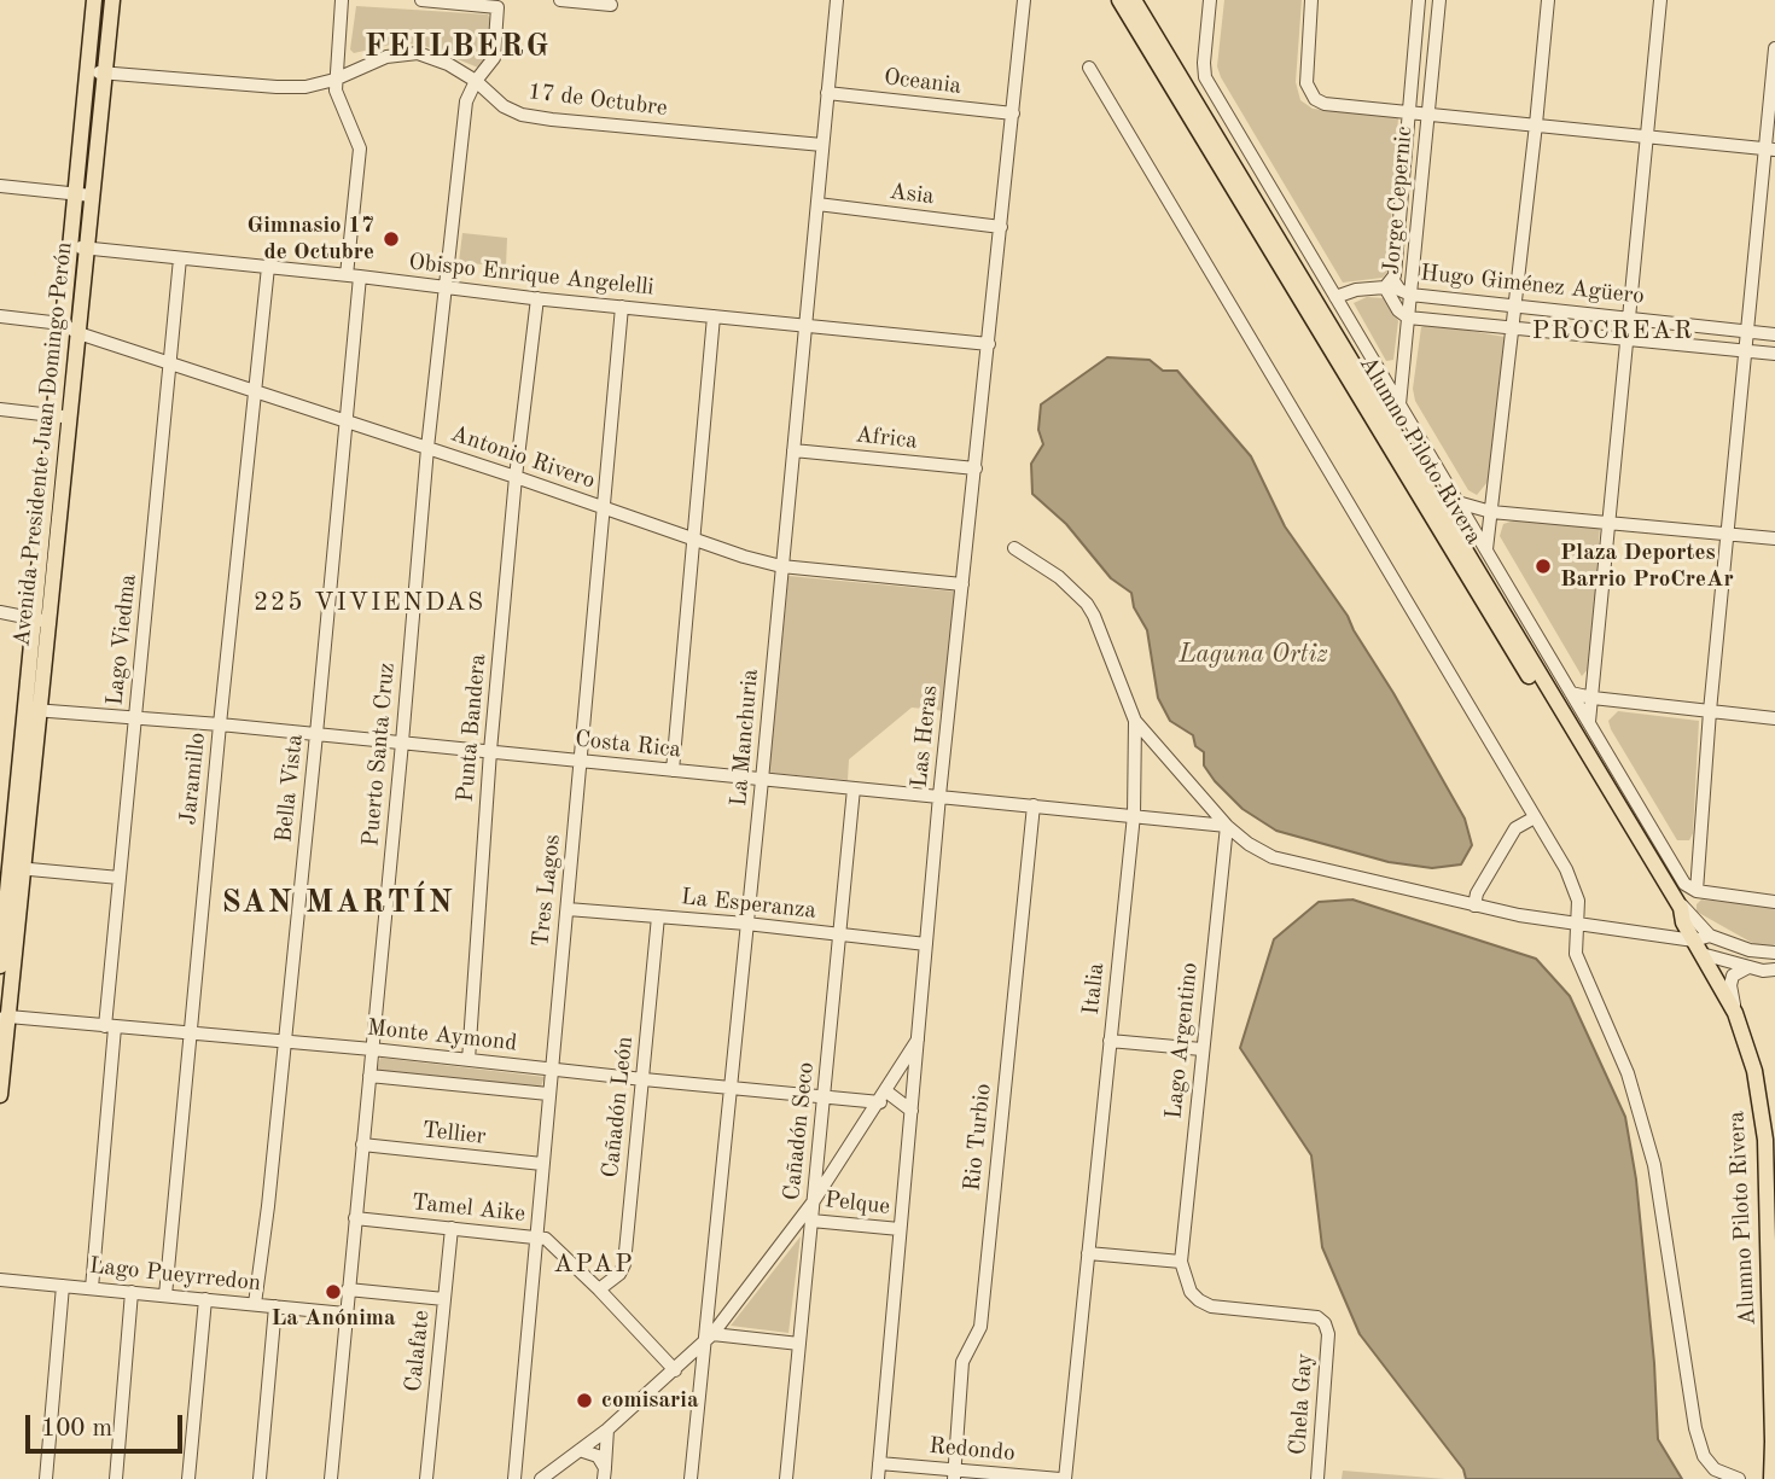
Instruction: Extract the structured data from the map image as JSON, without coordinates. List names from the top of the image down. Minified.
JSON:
{"streets":{"main road":["Avenida Presidente Juan Domingo Perón","Alumno Piloto Rivera"],"street":["Oceania","17 de Octubre","Asia","Jorge Cepernic","Obispo Enrique Angelelli","Hugo Giménez Agüero","Africa","Antonio Rivero","Lago Viedma","Punta Bandera","Las Heras","La Manchuria","Costa Rica","Puerto Santa Cruz","Jaramillo","Bella Vista","Tres Lagos","La Esperanza","Italia","Monte Aymond","Lago Argentino","Cañadón León","Cañadón Seco","Tellier","Rio Turbio","Pelque","Tamel Aike","Lago Pueyrredon","Calafate","Chela Gay","Redondo"]},"crossings":[["Oceania","Las Heras"],["Oceania","La Manchuria"],["17 de Octubre","Avenida Presidente Juan Domingo Perón"],["17 de Octubre","La Manchuria"],["17 de Octubre","Puerto Santa Cruz"],["17 de Octubre","Bella Vista"],["Asia","Las Heras"],["Asia","La Manchuria"],["Jorge Cepernic","Hugo Giménez Agüero"],["Obispo Enrique Angelelli","Avenida Presidente Juan Domingo Perón"],["Obispo Enrique Angelelli","Lago Viedma"],["Obispo Enrique Angelelli","Punta Bandera"],["Obispo Enrique Angelelli","Las Heras"],["Obispo Enrique Angelelli","La Manchuria"],["Obispo Enrique Angelelli","Puerto Santa Cruz"],["Obispo Enrique Angelelli","Jaramillo"],["Obispo Enrique Angelelli","Bella Vista"],["Obispo Enrique Angelelli","Tres Lagos"],["Africa","Las Heras"],["Africa","La Manchuria"],["Avenida Presidente Juan Domingo Perón","Antonio Rivero"],["Avenida Presidente Juan Domingo Perón","Costa Rica"],["Avenida Presidente Juan Domingo Perón","Monte Aymond"],["Antonio Rivero","Lago Viedma"],["Antonio Rivero","Punta Bandera"],["Antonio Rivero","Las Heras"],["Antonio Rivero","La Manchuria"],["Antonio Rivero","Puerto Santa Cruz"],["Antonio Rivero","Jaramillo"],["Antonio Rivero","Bella Vista"],["Antonio Rivero","Tres Lagos"],["Lago Viedma","Costa Rica"],["Lago Viedma","Monte Aymond"],["Lago Viedma","Lago Pueyrredon"],["Punta Bandera","Costa Rica"],["Punta Bandera","Monte Aymond"],["Las Heras","Costa Rica"],["Las Heras","La Esperanza"],["Las Heras","Pelque"],["Las Heras","Redondo"],["La Manchuria","Costa Rica"],["La Manchuria","La Esperanza"],["La Manchuria","Monte Aymond"],["Costa Rica","Puerto Santa Cruz"],["Costa Rica","Jaramillo"],["Costa Rica","Bella Vista"],["Costa Rica","Tres Lagos"],["Costa Rica","Italia"],["Costa Rica","Lago Argentino"],["Costa Rica","Cañadón Seco"],["Costa Rica","Rio Turbio"],["Puerto Santa Cruz","Monte Aymond"],["Puerto Santa Cruz","Tellier"],["Puerto Santa Cruz","Tamel Aike"],["Puerto Santa Cruz","Lago Pueyrredon"],["Jaramillo","Monte Aymond"],["Jaramillo","Lago Pueyrredon"],["Bella Vista","Monte Aymond"],["Bella Vista","Lago Pueyrredon"],["Tres Lagos","La Esperanza"],["Tres Lagos","Monte Aymond"],["Tres Lagos","Tellier"],["Tres Lagos","Tamel Aike"],["La Esperanza","Cañadón León"],["La Esperanza","Cañadón Seco"],["Italia","Redondo"],["Monte Aymond","Cañadón León"],["Monte Aymond","Cañadón Seco"],["Lago Argentino","Chela Gay"],["Cañadón León","Tamel Aike"],["Cañadón Seco","Pelque"],["Rio Turbio","Redondo"],["Tamel Aike","Calafate"]],"districts":["FEILBERG","PROCREAR","225 VIVIENDAS","SAN MARTÍN","APAP"],"water":["Laguna Ortiz"],"places":["Gimnasio 17 de Octubre","Plaza Deportes Barrio ProCreAr","La Anónima","comisaria"],"scale_bar":"100 m"}
